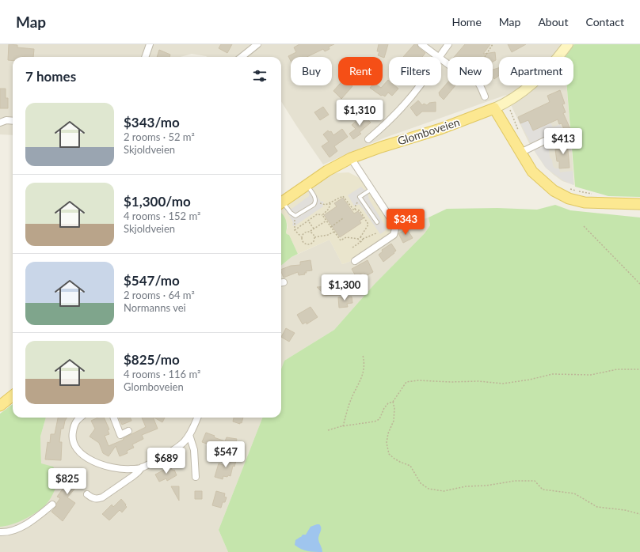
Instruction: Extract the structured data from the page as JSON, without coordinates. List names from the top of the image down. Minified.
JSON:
{"streets":{"main road":["Glomboveien"]},"page":{"header":"Map","nav":["Home","Map","About","Contact"],"chip":["Buy","Rent","Filters","New","Apartment"],"heading":"7 homes","list":[{"name":"$343/mo","note":"2 rooms · 52 m² · Skjoldveien"},{"name":"$1,300/mo","note":"4 rooms · 152 m² · Skjoldveien"},{"name":"$547/mo","note":"2 rooms · 64 m² · Normanns vei"},{"name":"$825/mo","note":"4 rooms · 116 m² · Glomboveien"}],"price":["$1,310","$413","$343","$1,300","$547","$689","$825"]}}
